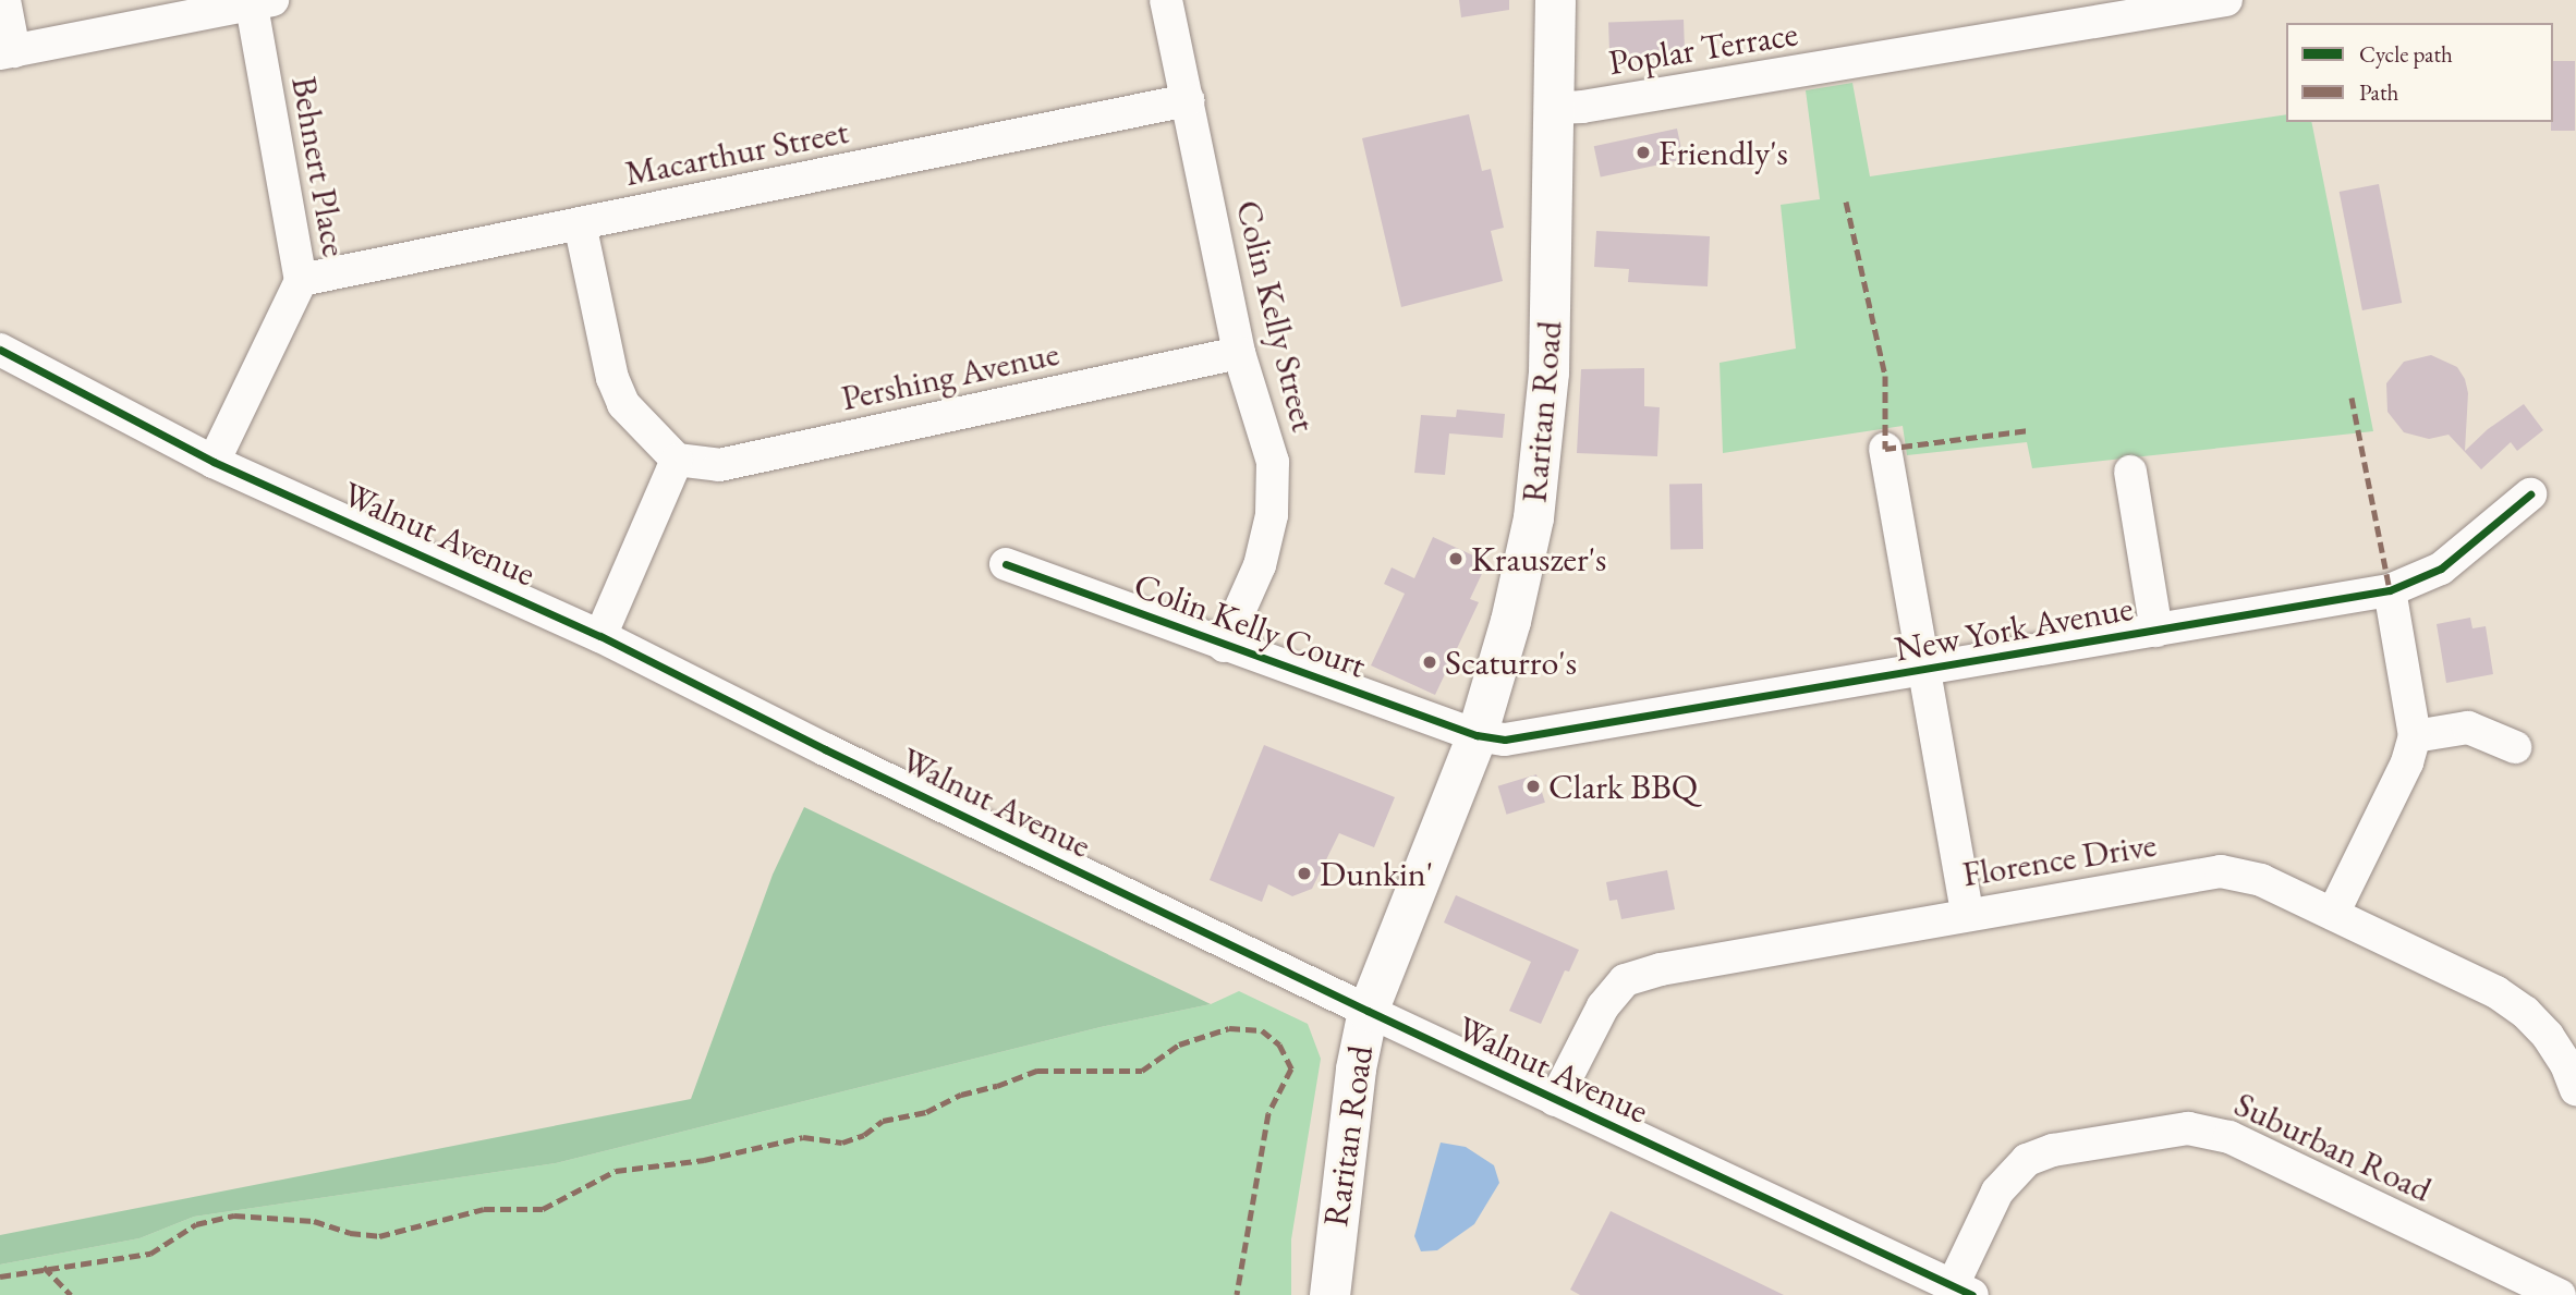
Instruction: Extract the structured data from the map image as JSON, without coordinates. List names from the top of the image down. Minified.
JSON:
{"streets":{"main road":["Raritan Road"],"street":["Poplar Terrace","Macarthur Street","Behnert Place","Colin Kelly Street","Pershing Avenue","Walnut Avenue","Colin Kelly Court","New York Avenue","Florence Drive","Suburban Road"]},"crossings":[["Poplar Terrace","Raritan Road"],["Macarthur Street","Behnert Place"],["Macarthur Street","Colin Kelly Street"],["Behnert Place","Walnut Avenue"],["Colin Kelly Street","Pershing Avenue"],["Colin Kelly Street","Colin Kelly Court"],["Raritan Road","Walnut Avenue"],["Raritan Road","Colin Kelly Court"],["Raritan Road","New York Avenue"],["Walnut Avenue","Florence Drive"],["Walnut Avenue","Suburban Road"],["Colin Kelly Court","New York Avenue"]],"places":["Friendly's","Krauszer's","Scaturro's","Clark BBQ","Dunkin'"],"legend":["Cycle path","Path"]}
